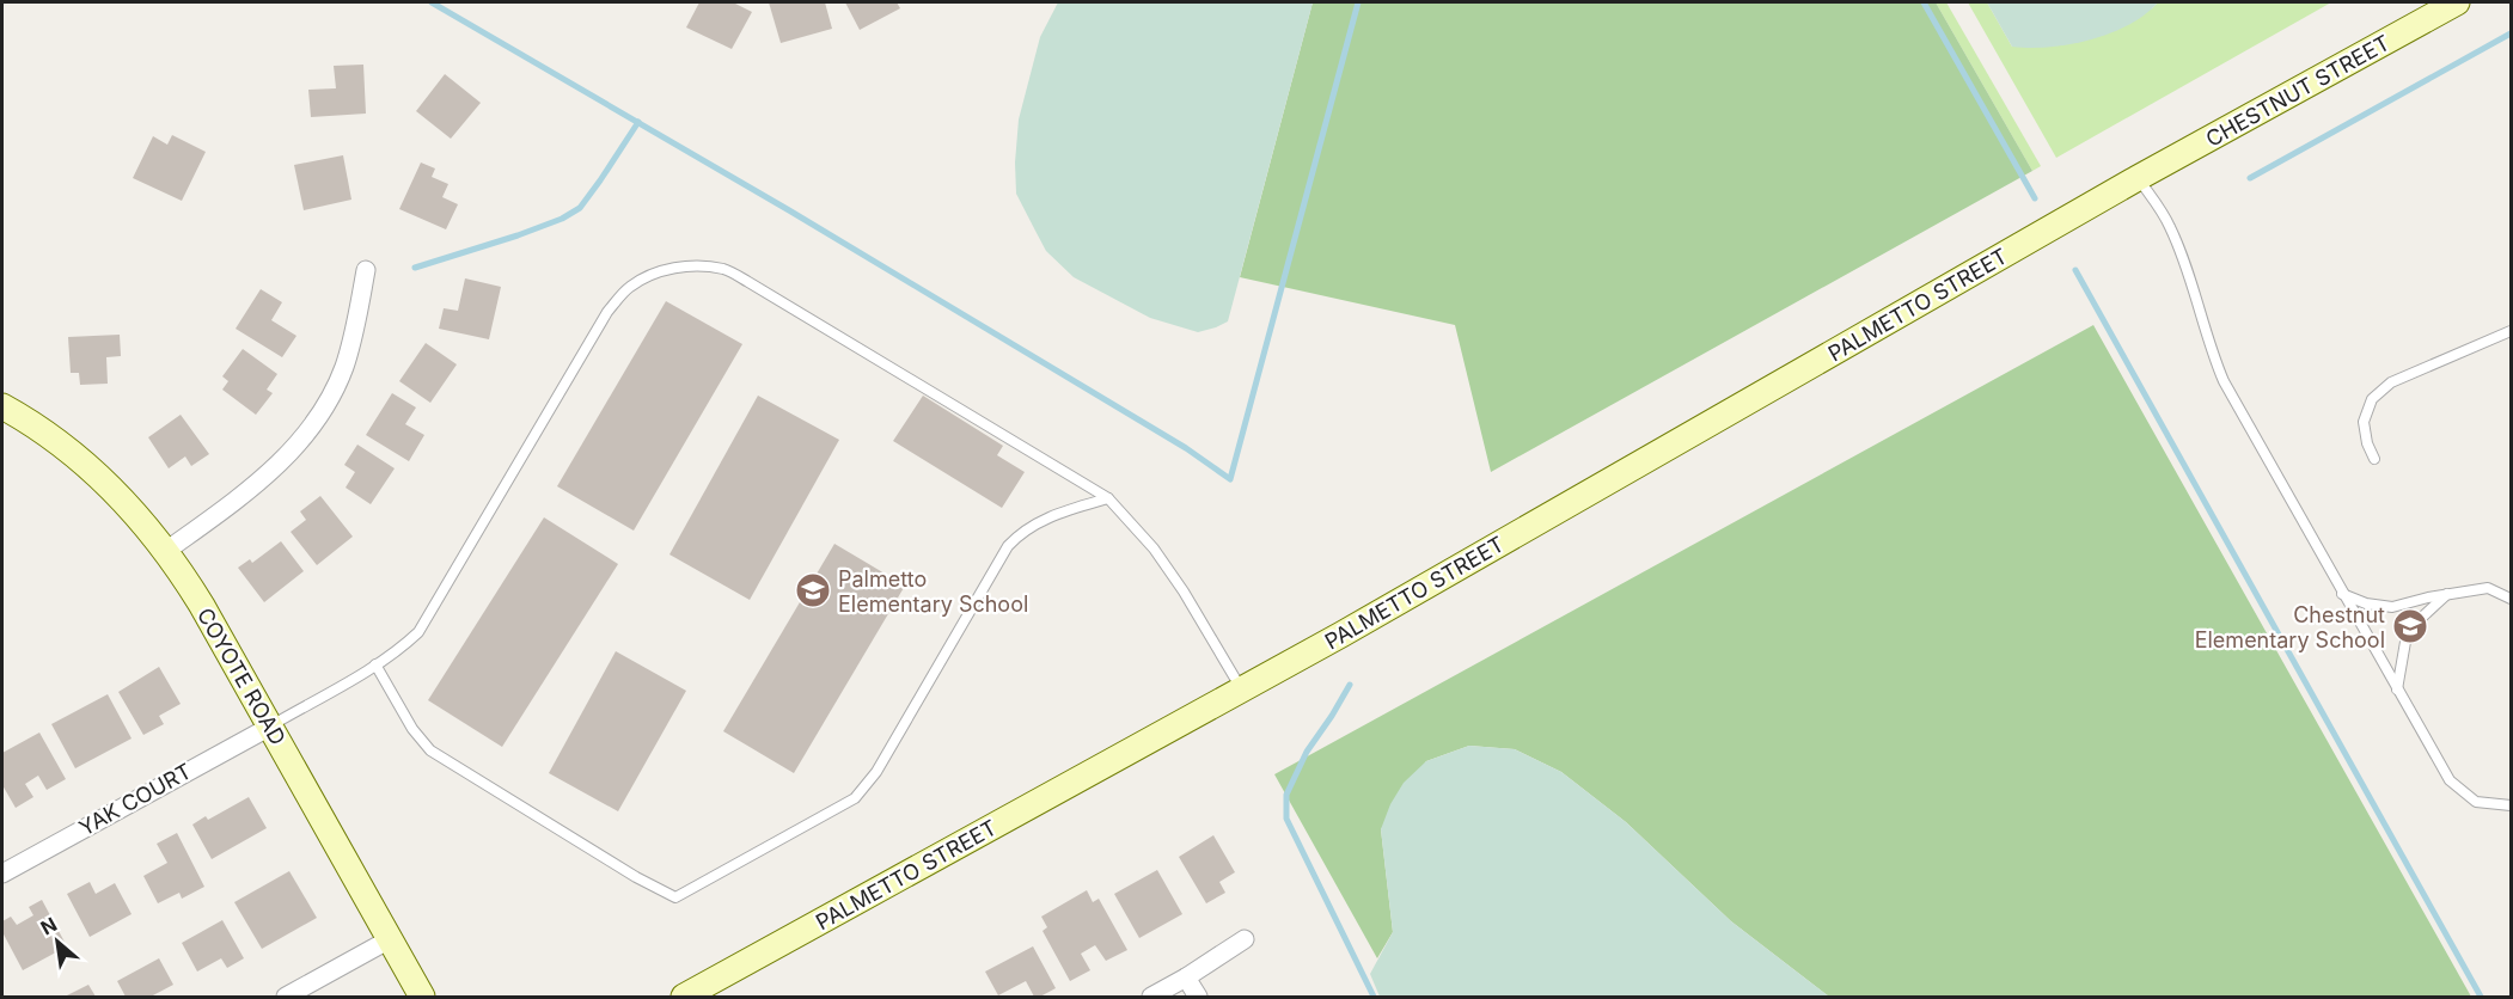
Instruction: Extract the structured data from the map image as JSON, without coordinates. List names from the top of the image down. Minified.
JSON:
{"streets":{"main road":["CHESTNUT STREET","PALMETTO STREET","COYOTE ROAD"],"street":["YAK COURT"]},"crossings":[["CHESTNUT STREET","PALMETTO STREET"],["COYOTE ROAD","YAK COURT"]],"places":{"school or university":["Palmetto Elementary School","Chestnut Elementary School"]},"north":"top left"}
